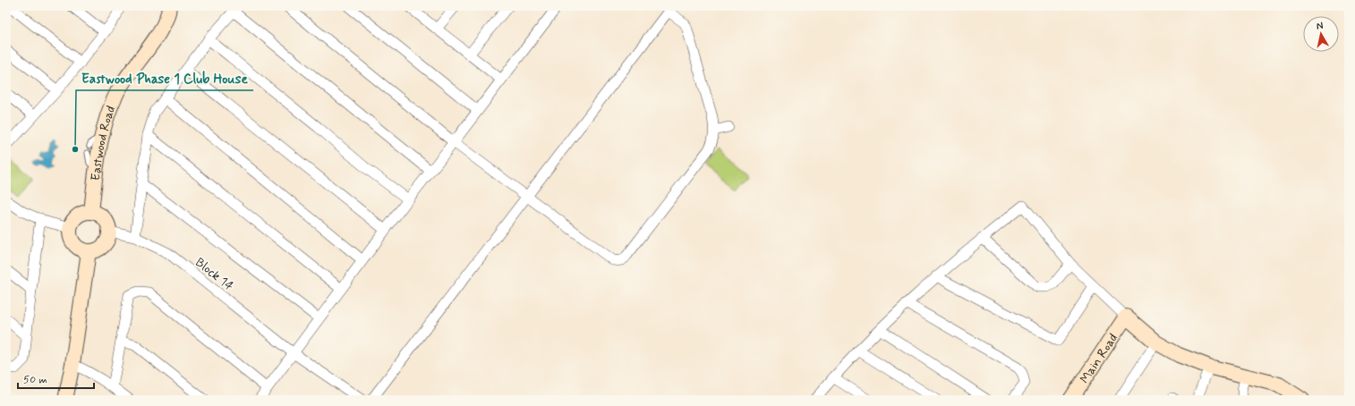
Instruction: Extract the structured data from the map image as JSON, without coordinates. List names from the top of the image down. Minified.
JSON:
{"streets":{"main road":["Eastwood Road","Main Road"],"street":["Block 14"]},"crossings":[["Eastwood Road","Block 14"]],"places":["Eastwood Phase 1 Club House"],"scale_bar":"50 m","north":"top"}
